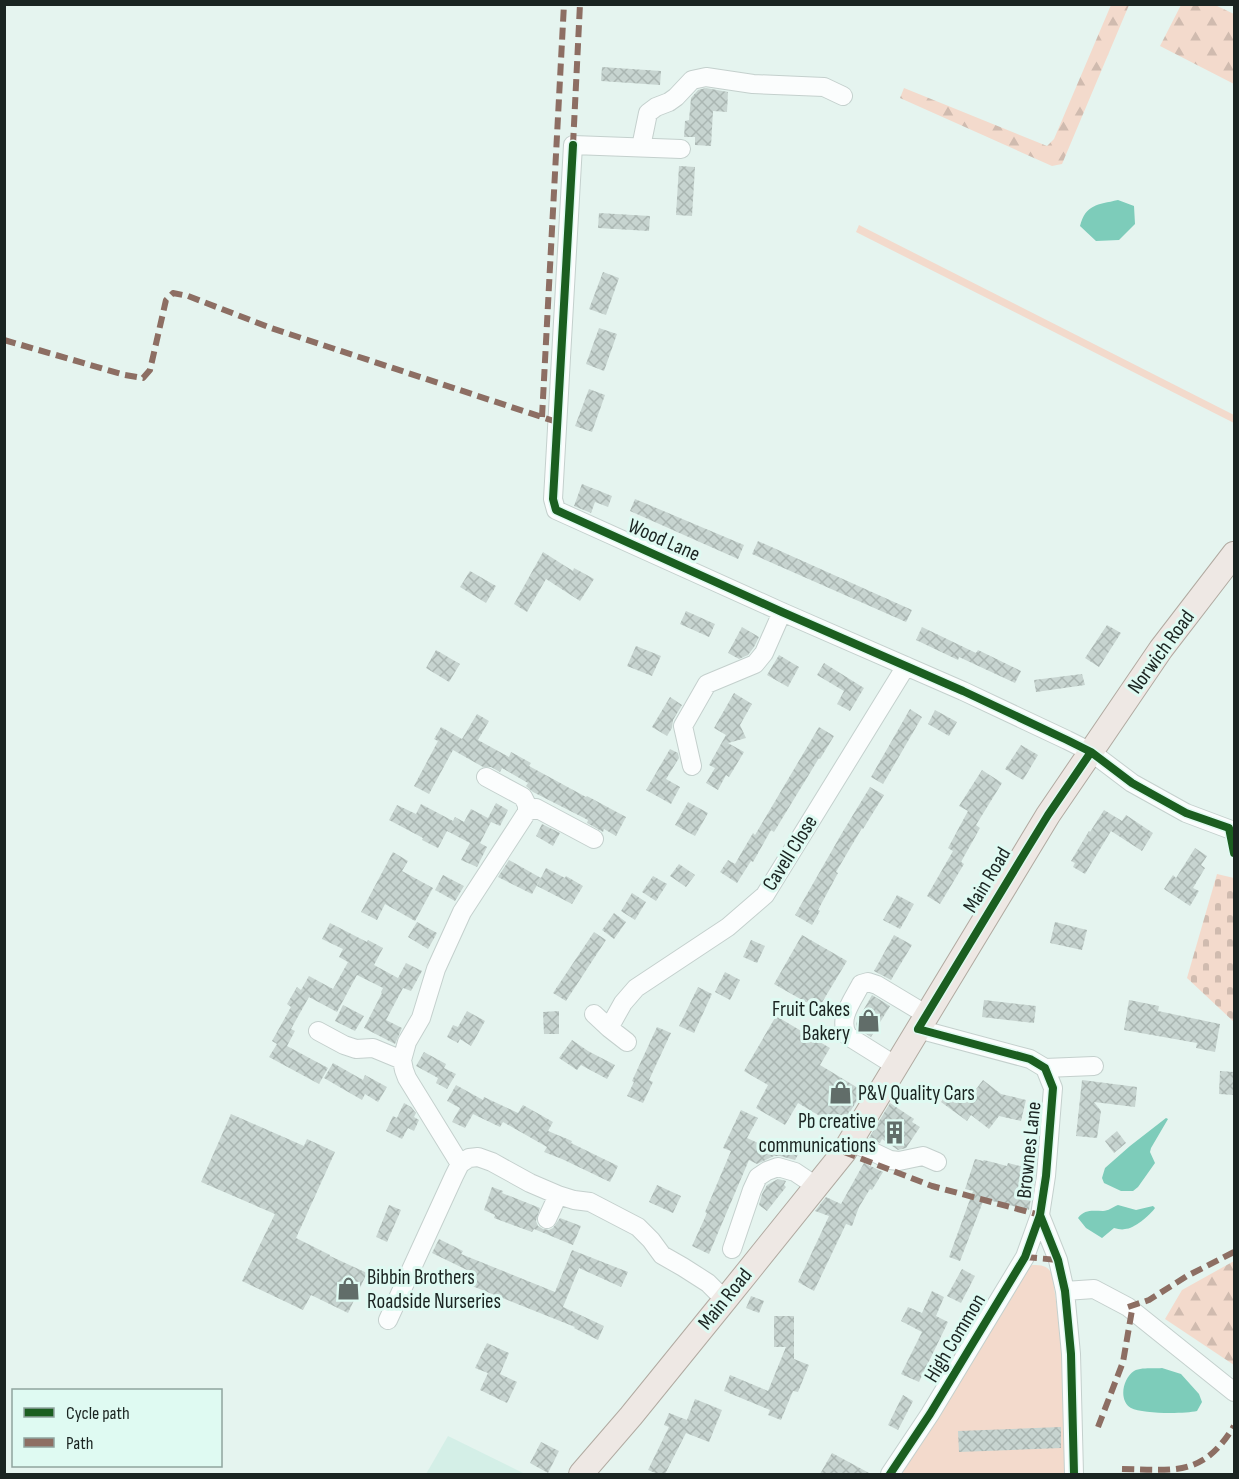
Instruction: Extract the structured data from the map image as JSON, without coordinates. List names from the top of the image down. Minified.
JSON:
{"streets":{"main road":["Norwich Road","Main Road"],"street":["Wood Lane","Cavell Close","Brownes Lane","High Common"]},"crossings":[["Wood Lane","Norwich Road"],["Wood Lane","Cavell Close"],["Wood Lane","Main Road"],["Norwich Road","Main Road"],["Brownes Lane","High Common"]],"places":{"shop":["Fruit Cakes Bakery","P&V Quality Cars","Bibbin Brothers Roadside Nurseries"],"building":["Pb creative communications"]},"legend":["Cycle path","Path"]}
